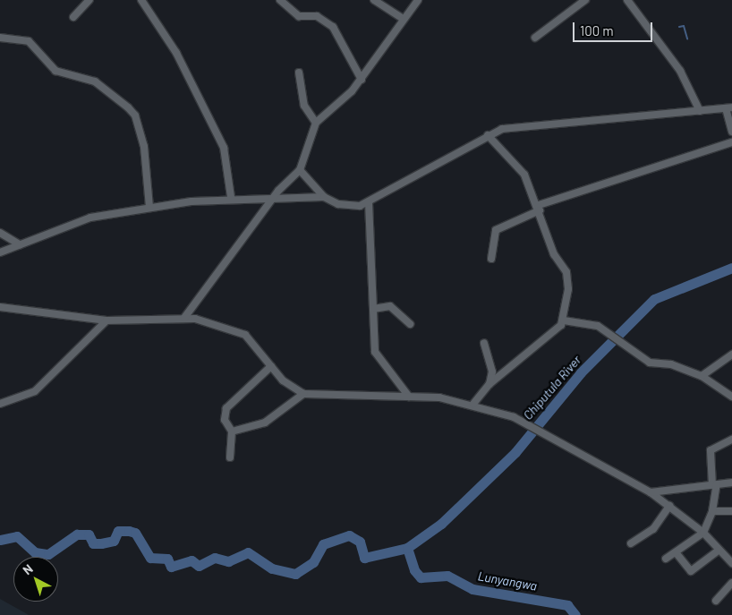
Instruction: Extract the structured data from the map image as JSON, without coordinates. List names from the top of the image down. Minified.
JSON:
{"water":["Chiputula River","Lunyangwa"],"scale_bar":"100 m","north":"top left"}
